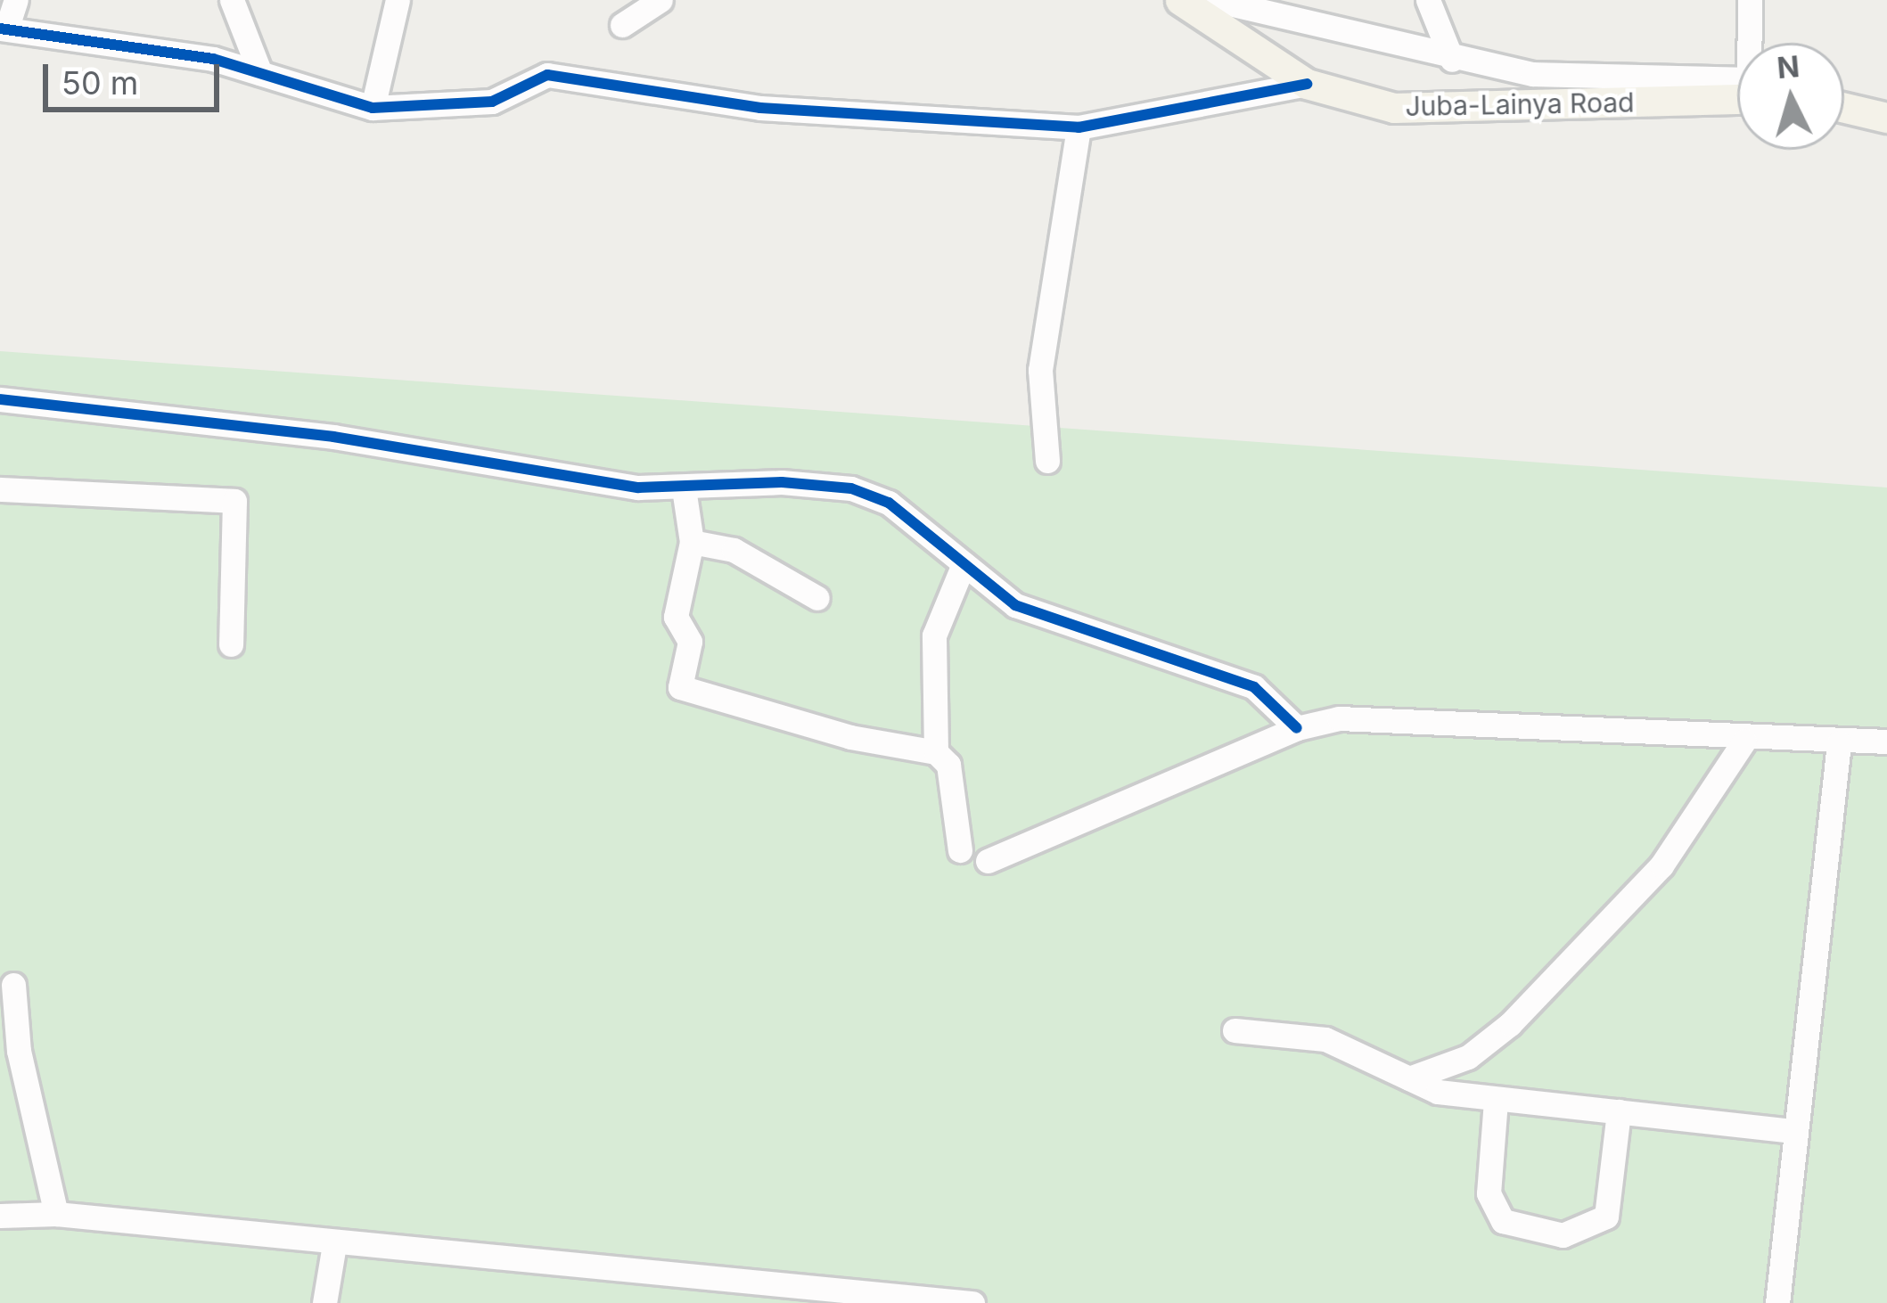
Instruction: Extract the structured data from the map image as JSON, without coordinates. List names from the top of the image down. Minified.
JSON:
{"streets":{"main road":["Juba-Lainya Road"]},"scale_bar":"50 m","north":"top"}
